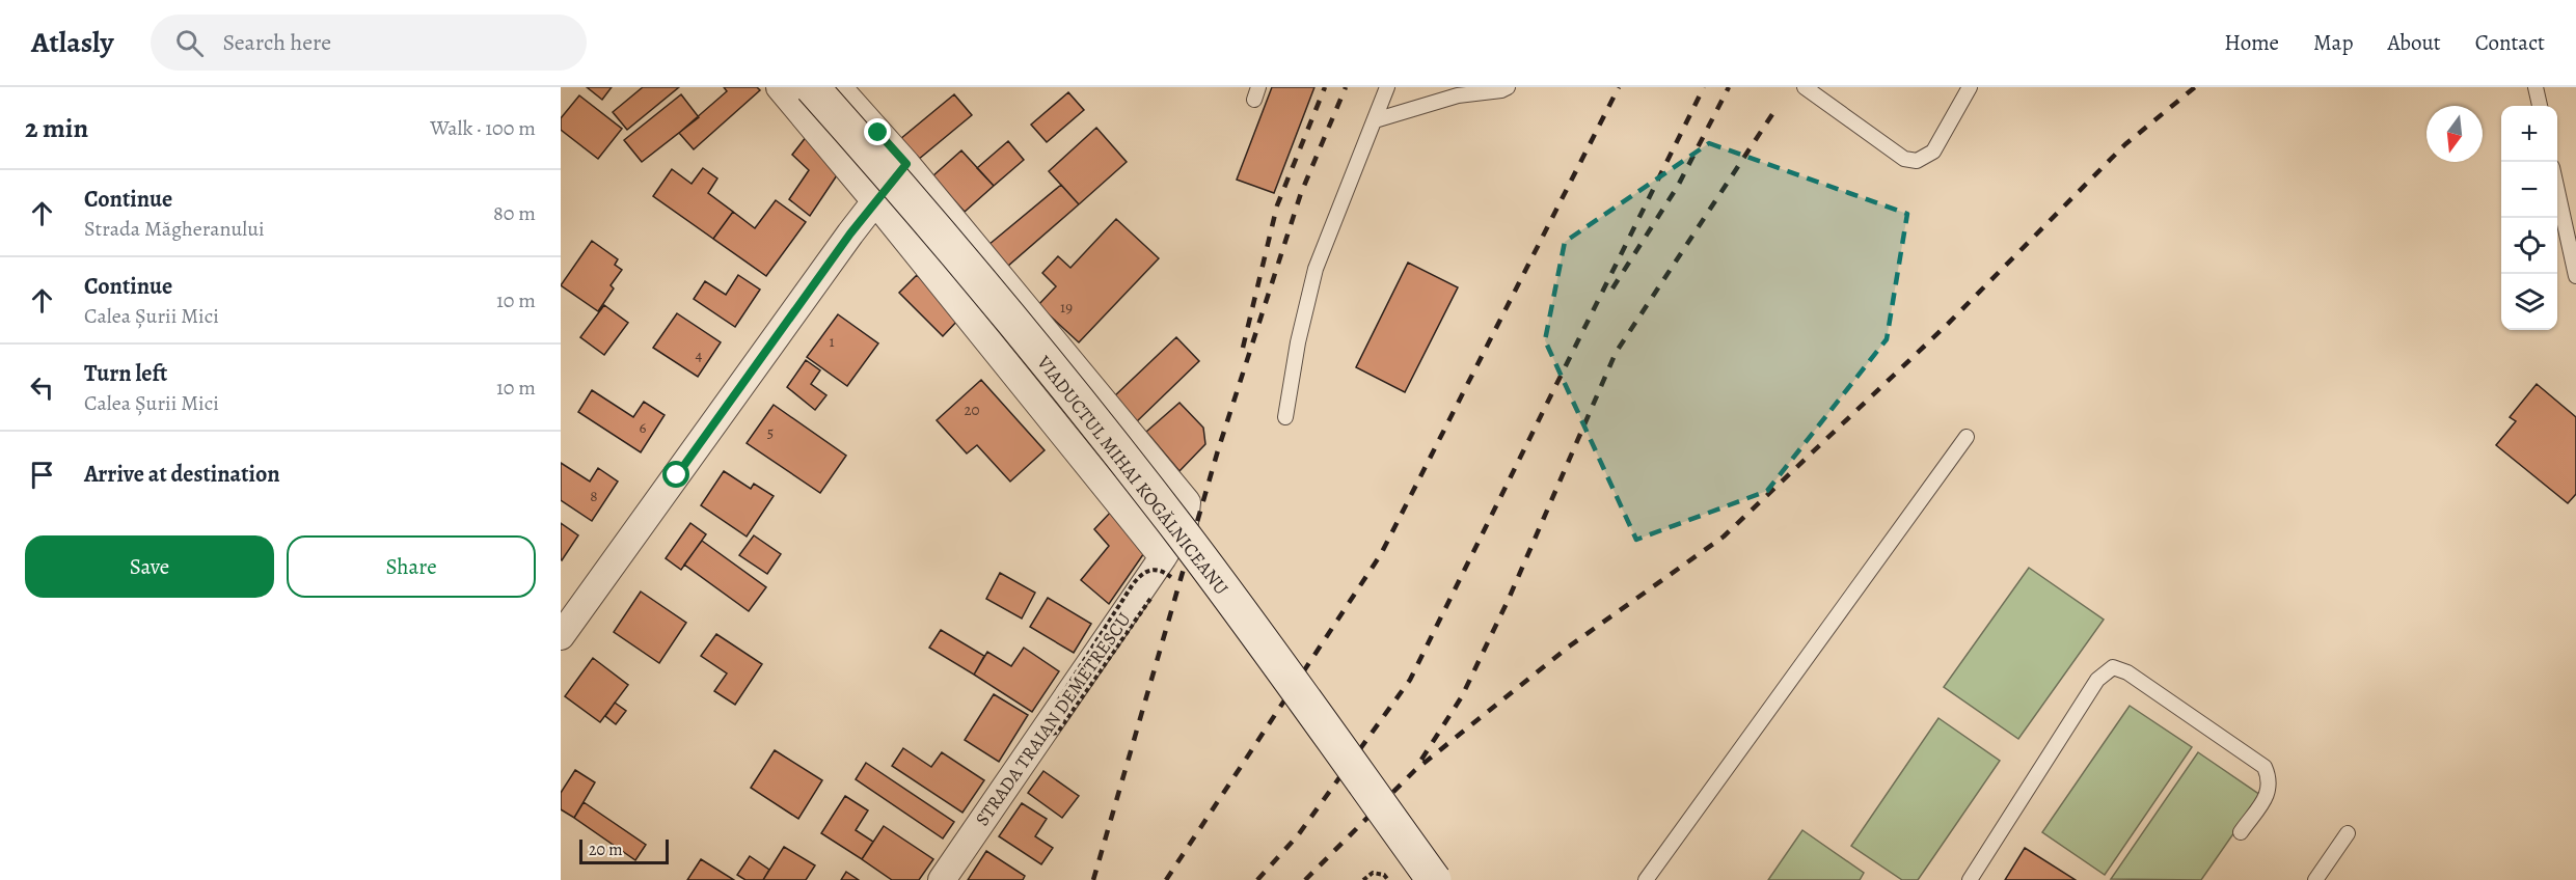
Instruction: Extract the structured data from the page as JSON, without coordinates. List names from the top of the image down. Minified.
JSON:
{"streets":{"main road":["VIADUCTUL MIHAI KOGĂLNICEANU"],"street":["STRADA TRAIAN DEMETRESCU"]},"house_numbers":["19","1","4","20","6","5","8"],"scale_bar":"20 m","north":"bottom","page":{"header":"Atlasly","search":"Search here","nav":["Home","Map","About","Contact"],"heading":["2 min","Walk · 100 m"],"map_buttons":["+","−"],"list":[["Continue","Strada Măgheranului","80 m"],["Continue","Calea Șurii Mici","10 m"],["Turn left","Calea Șurii Mici","10 m"],"Arrive at destination"],"buttons":["Save","Share"],"scale":"20 m"}}
